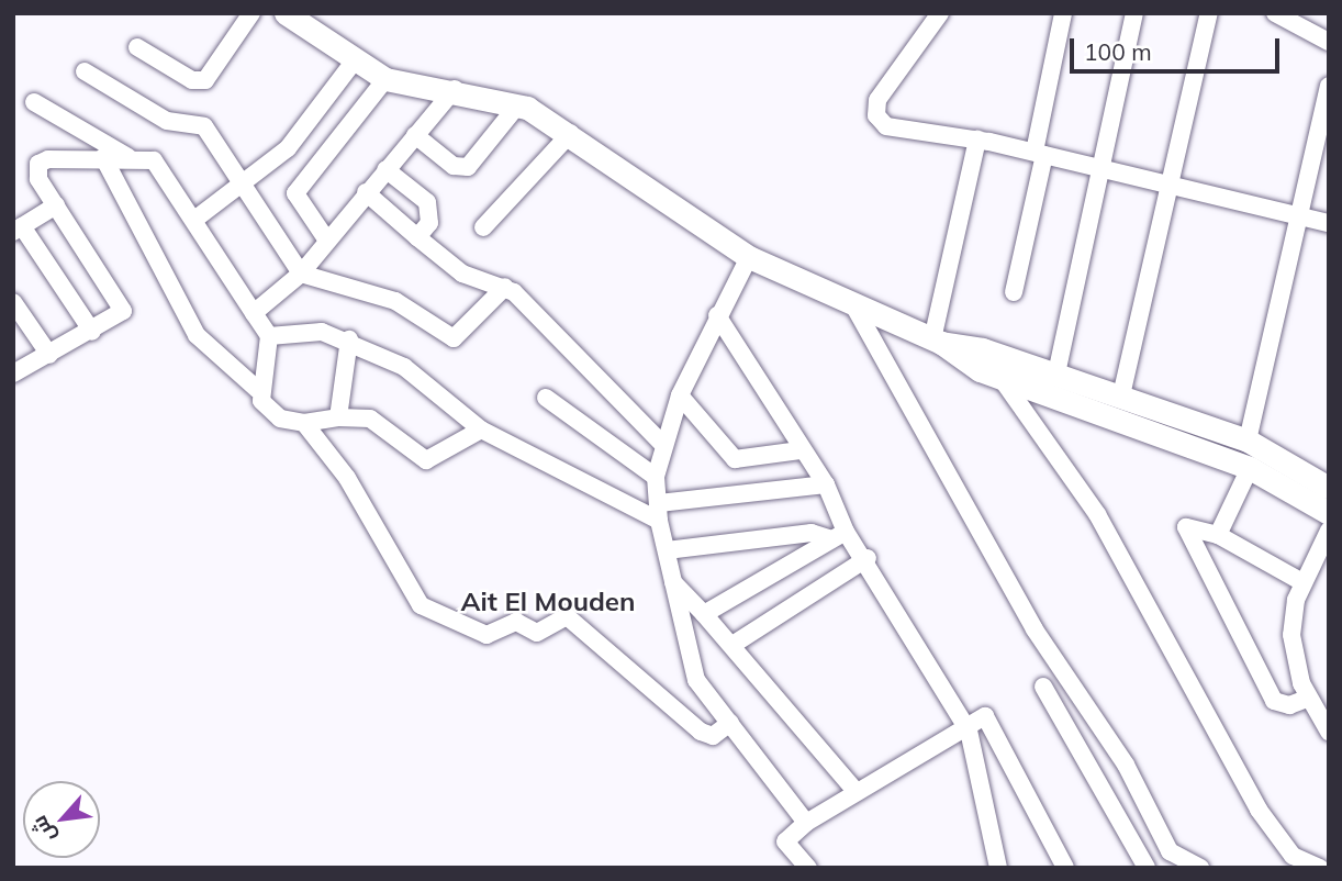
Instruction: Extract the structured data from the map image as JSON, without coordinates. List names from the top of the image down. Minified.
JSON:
{"districts":["Ait El Mouden"],"scale_bar":"100 m","north":"bottom left"}
